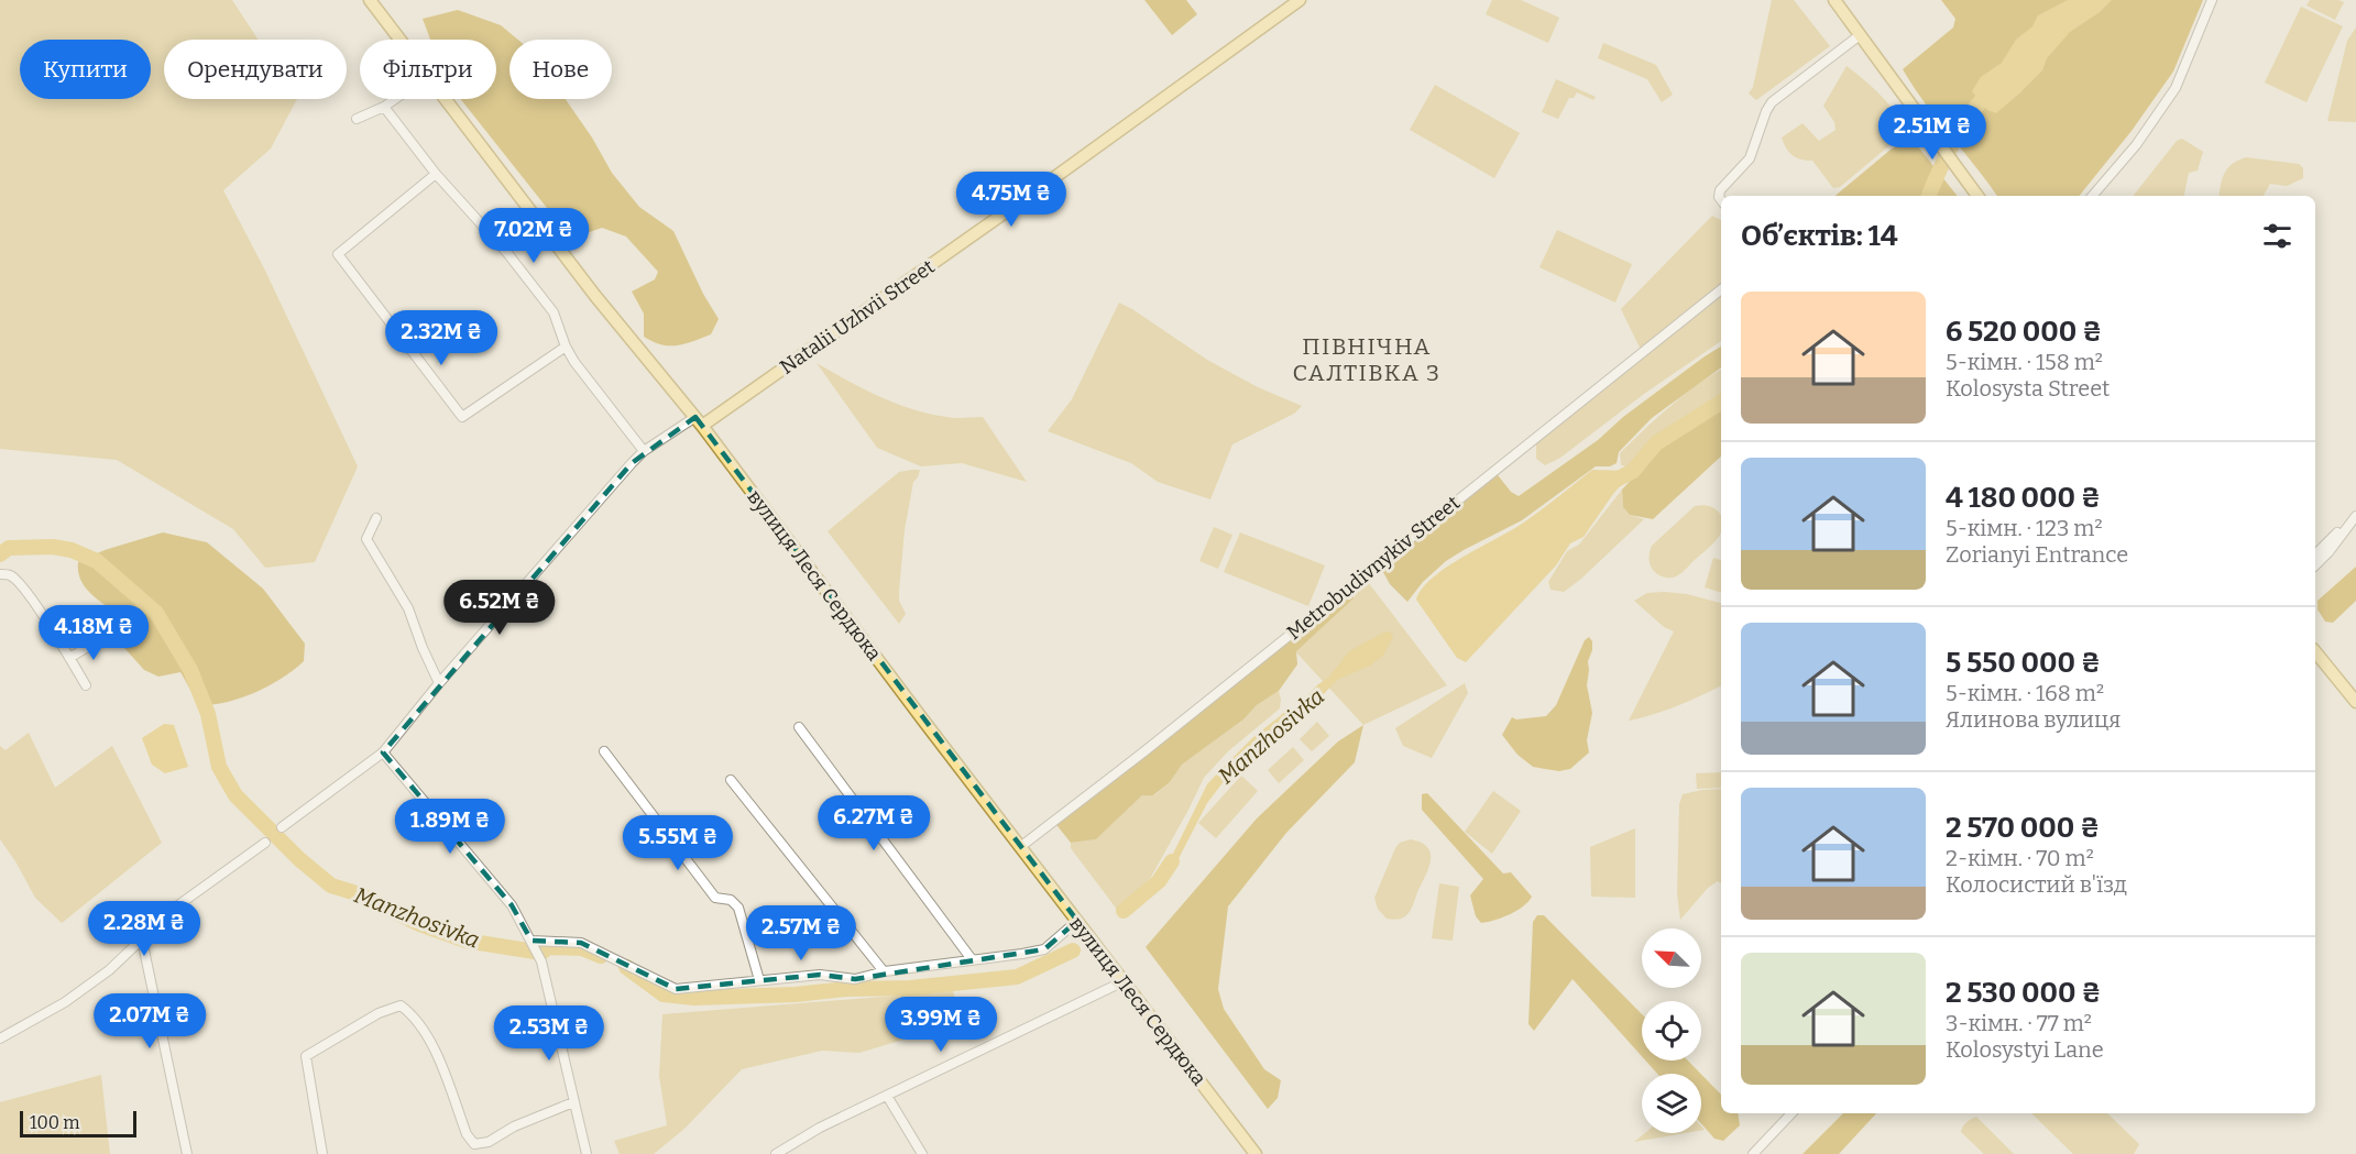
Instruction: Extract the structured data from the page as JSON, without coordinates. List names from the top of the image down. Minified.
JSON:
{"streets":{"main road":["Natalii Uzhvii Street","вулиця Леся Сердюка"],"street":["Metrobudivnykiv Street"]},"crossings":[["Natalii Uzhvii Street","вулиця Леся Сердюка"],["Metrobudivnykiv Street","вулиця Леся Сердюка"]],"districts":["ПІВНІЧНА САЛТІВКА 3"],"water":["Manzhosivka"],"scale_bar":"100 m","north":"top left","page":{"chip":["Купити","Орендувати","Фільтри","Нове"],"price":["2.51M ₴","4.75M ₴","7.02M ₴","2.32M ₴","6.52M ₴","4.18M ₴","6.27M ₴","1.89M ₴","5.55M ₴","2.28M ₴","2.57M ₴","2.07M ₴","3.99M ₴","2.53M ₴"],"heading":"Об’єктів: 14","list":[{"name":"6 520 000 ₴","note":"5-кімн. · 158 m² · Kolosysta Street"},{"name":"4 180 000 ₴","note":"5-кімн. · 123 m² · Zorianyi Entrance"},{"name":"5 550 000 ₴","note":"5-кімн. · 168 m² · Ялинова вулиця"},{"name":"2 570 000 ₴","note":"2-кімн. · 70 m² · Колосистий в'їзд"},{"name":"2 530 000 ₴","note":"3-кімн. · 77 m² · Kolosystyi Lane"}],"scale":"100 m"}}
